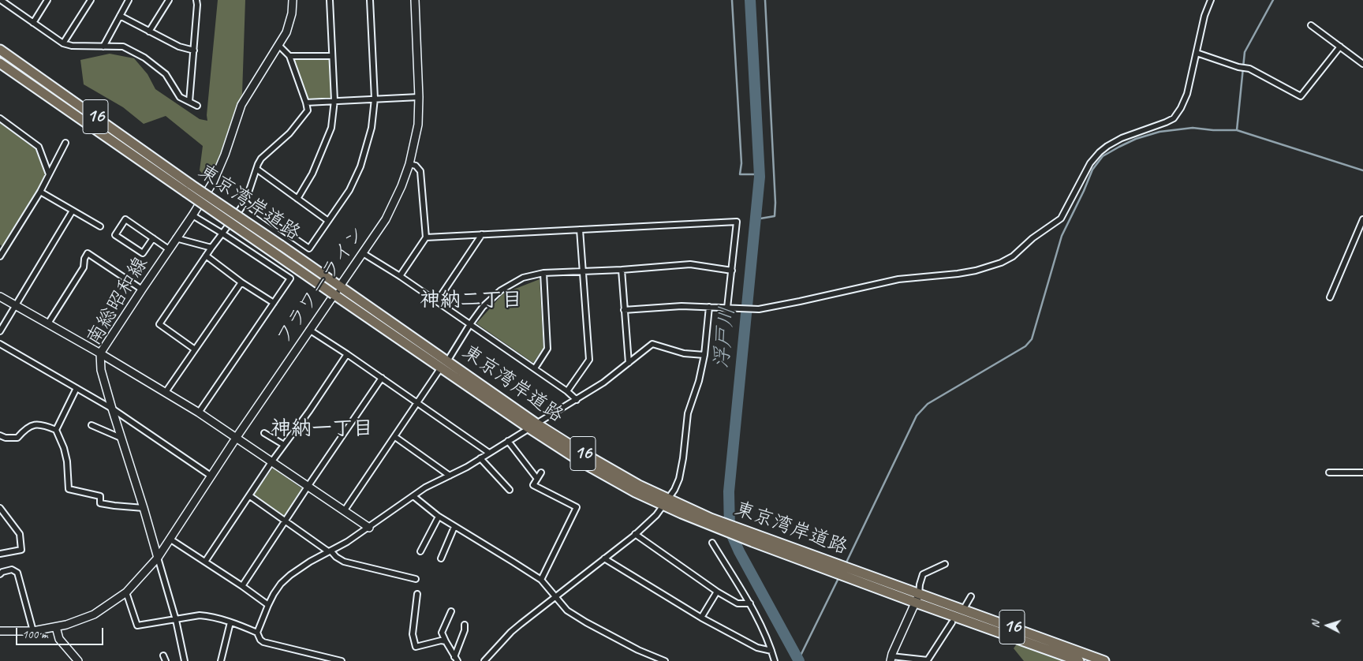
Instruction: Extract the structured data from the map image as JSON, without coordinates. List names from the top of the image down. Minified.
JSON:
{"streets":{"highway":["16","東京湾岸道路"],"street":["フラワーライン","南総昭和線"]},"crossings":[["東京湾岸道路","フラワーライン"],["フラワーライン","南総昭和線"]],"districts":["神納二丁目","神納一丁目"],"water":["浮戸川"],"scale_bar":"100 m","north":"left"}
